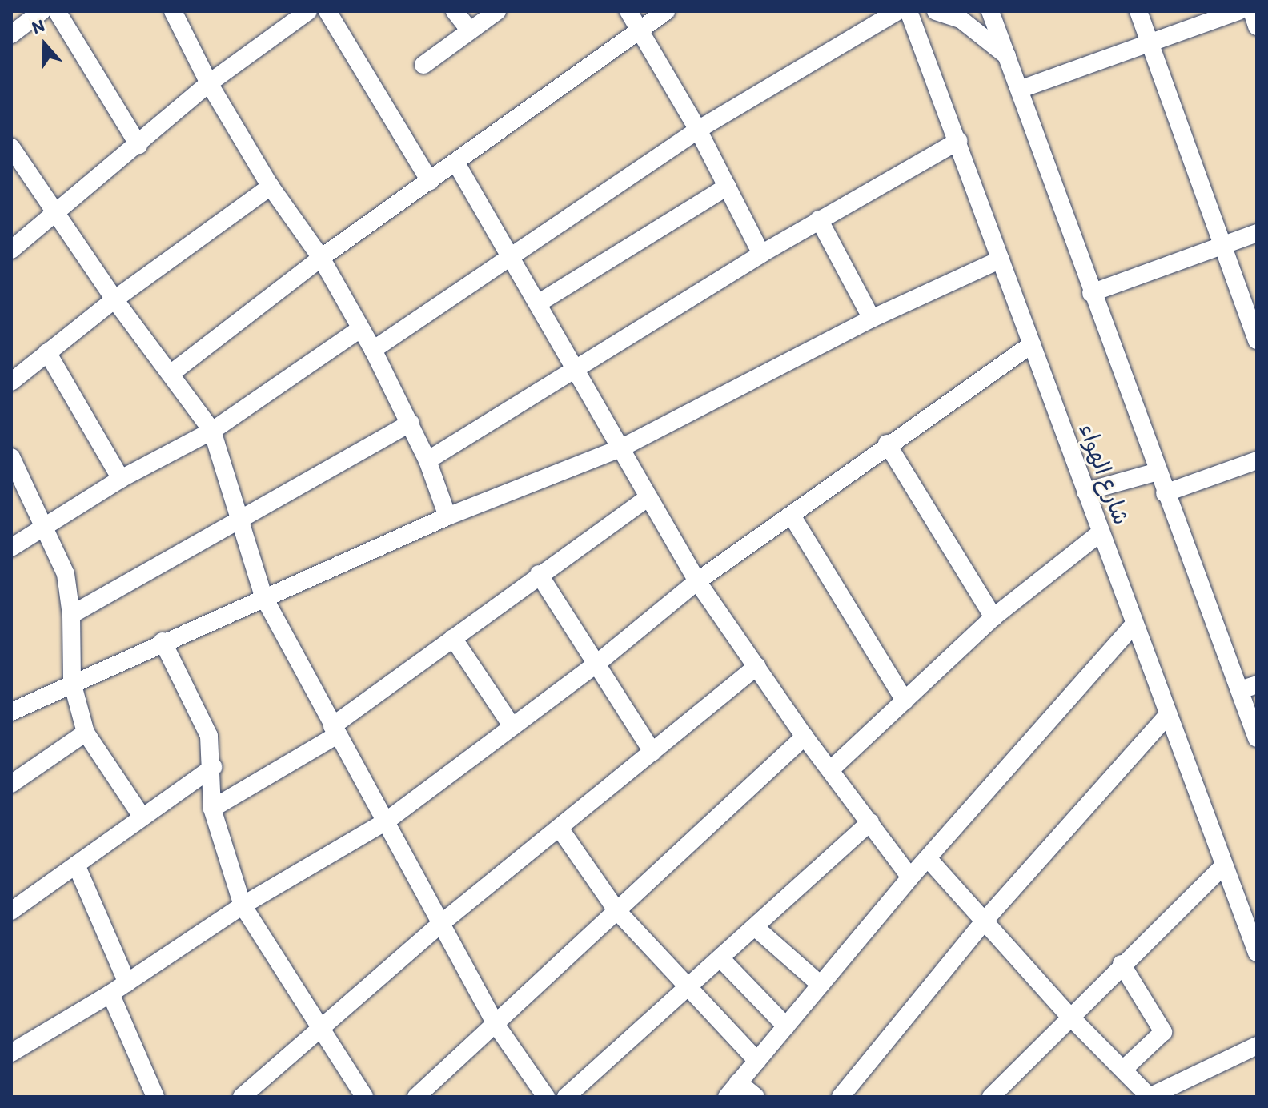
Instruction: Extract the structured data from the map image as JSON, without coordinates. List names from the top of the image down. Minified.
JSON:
{"streets":{"street":["شارع الهواء"]},"north":"top"}
